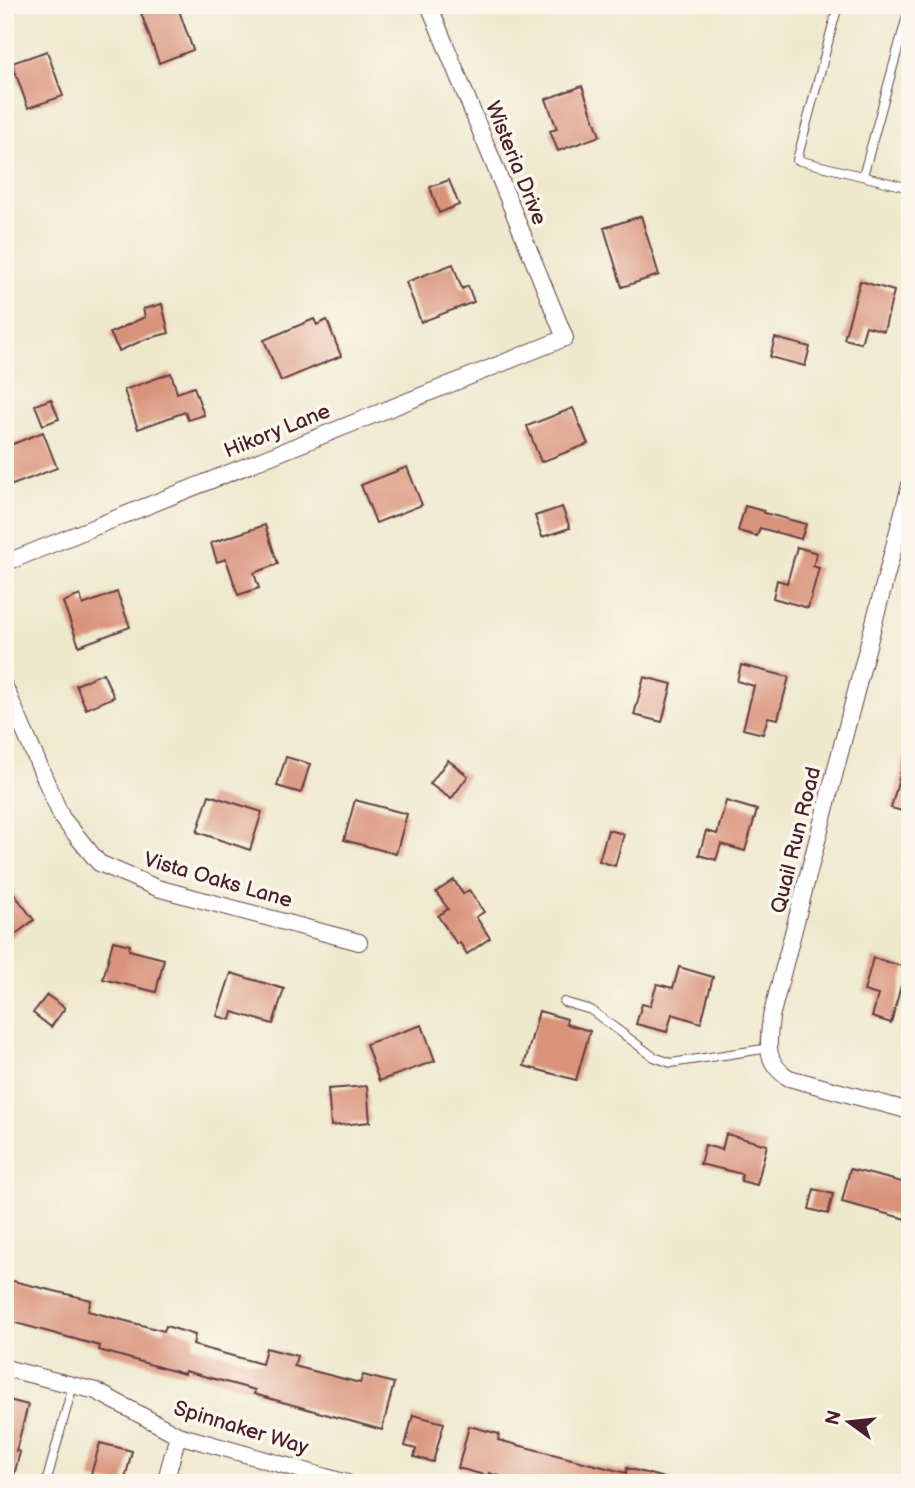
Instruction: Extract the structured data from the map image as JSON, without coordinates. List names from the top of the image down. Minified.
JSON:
{"streets":{"street":["Wisteria Drive","Hikory Lane","Quail Run Road","Vista Oaks Lane","Spinnaker Way"]},"crossings":[["Wisteria Drive","Hikory Lane"]],"north":"left"}
